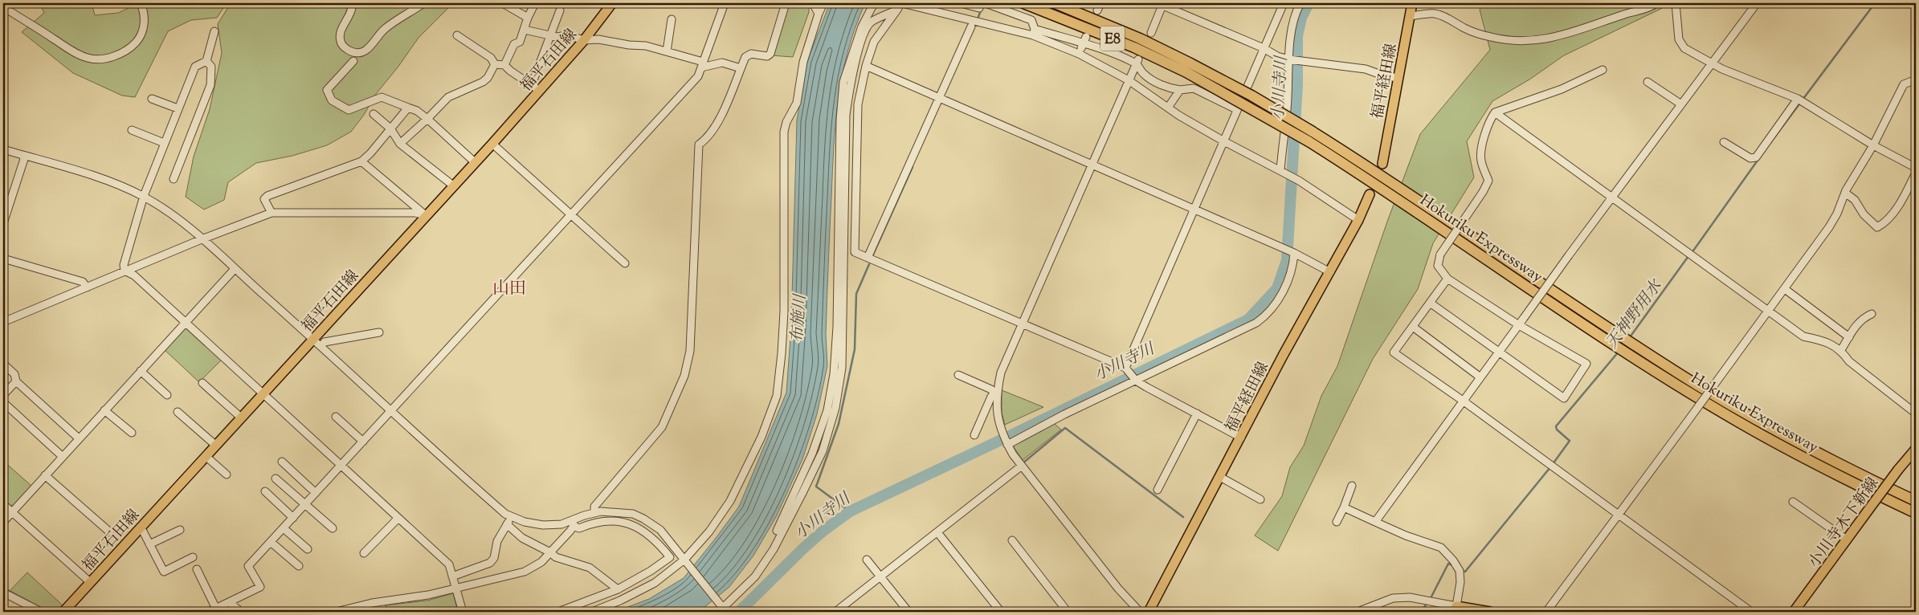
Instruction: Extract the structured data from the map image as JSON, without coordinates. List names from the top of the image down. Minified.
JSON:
{"streets":{"highway":["E8","Hokuriku Expressway"],"main road":["福平石田線","福平経田線","小川寺木下新線"]},"districts":["山田"],"water":["小川寺川","天神野用水","布施川"]}
